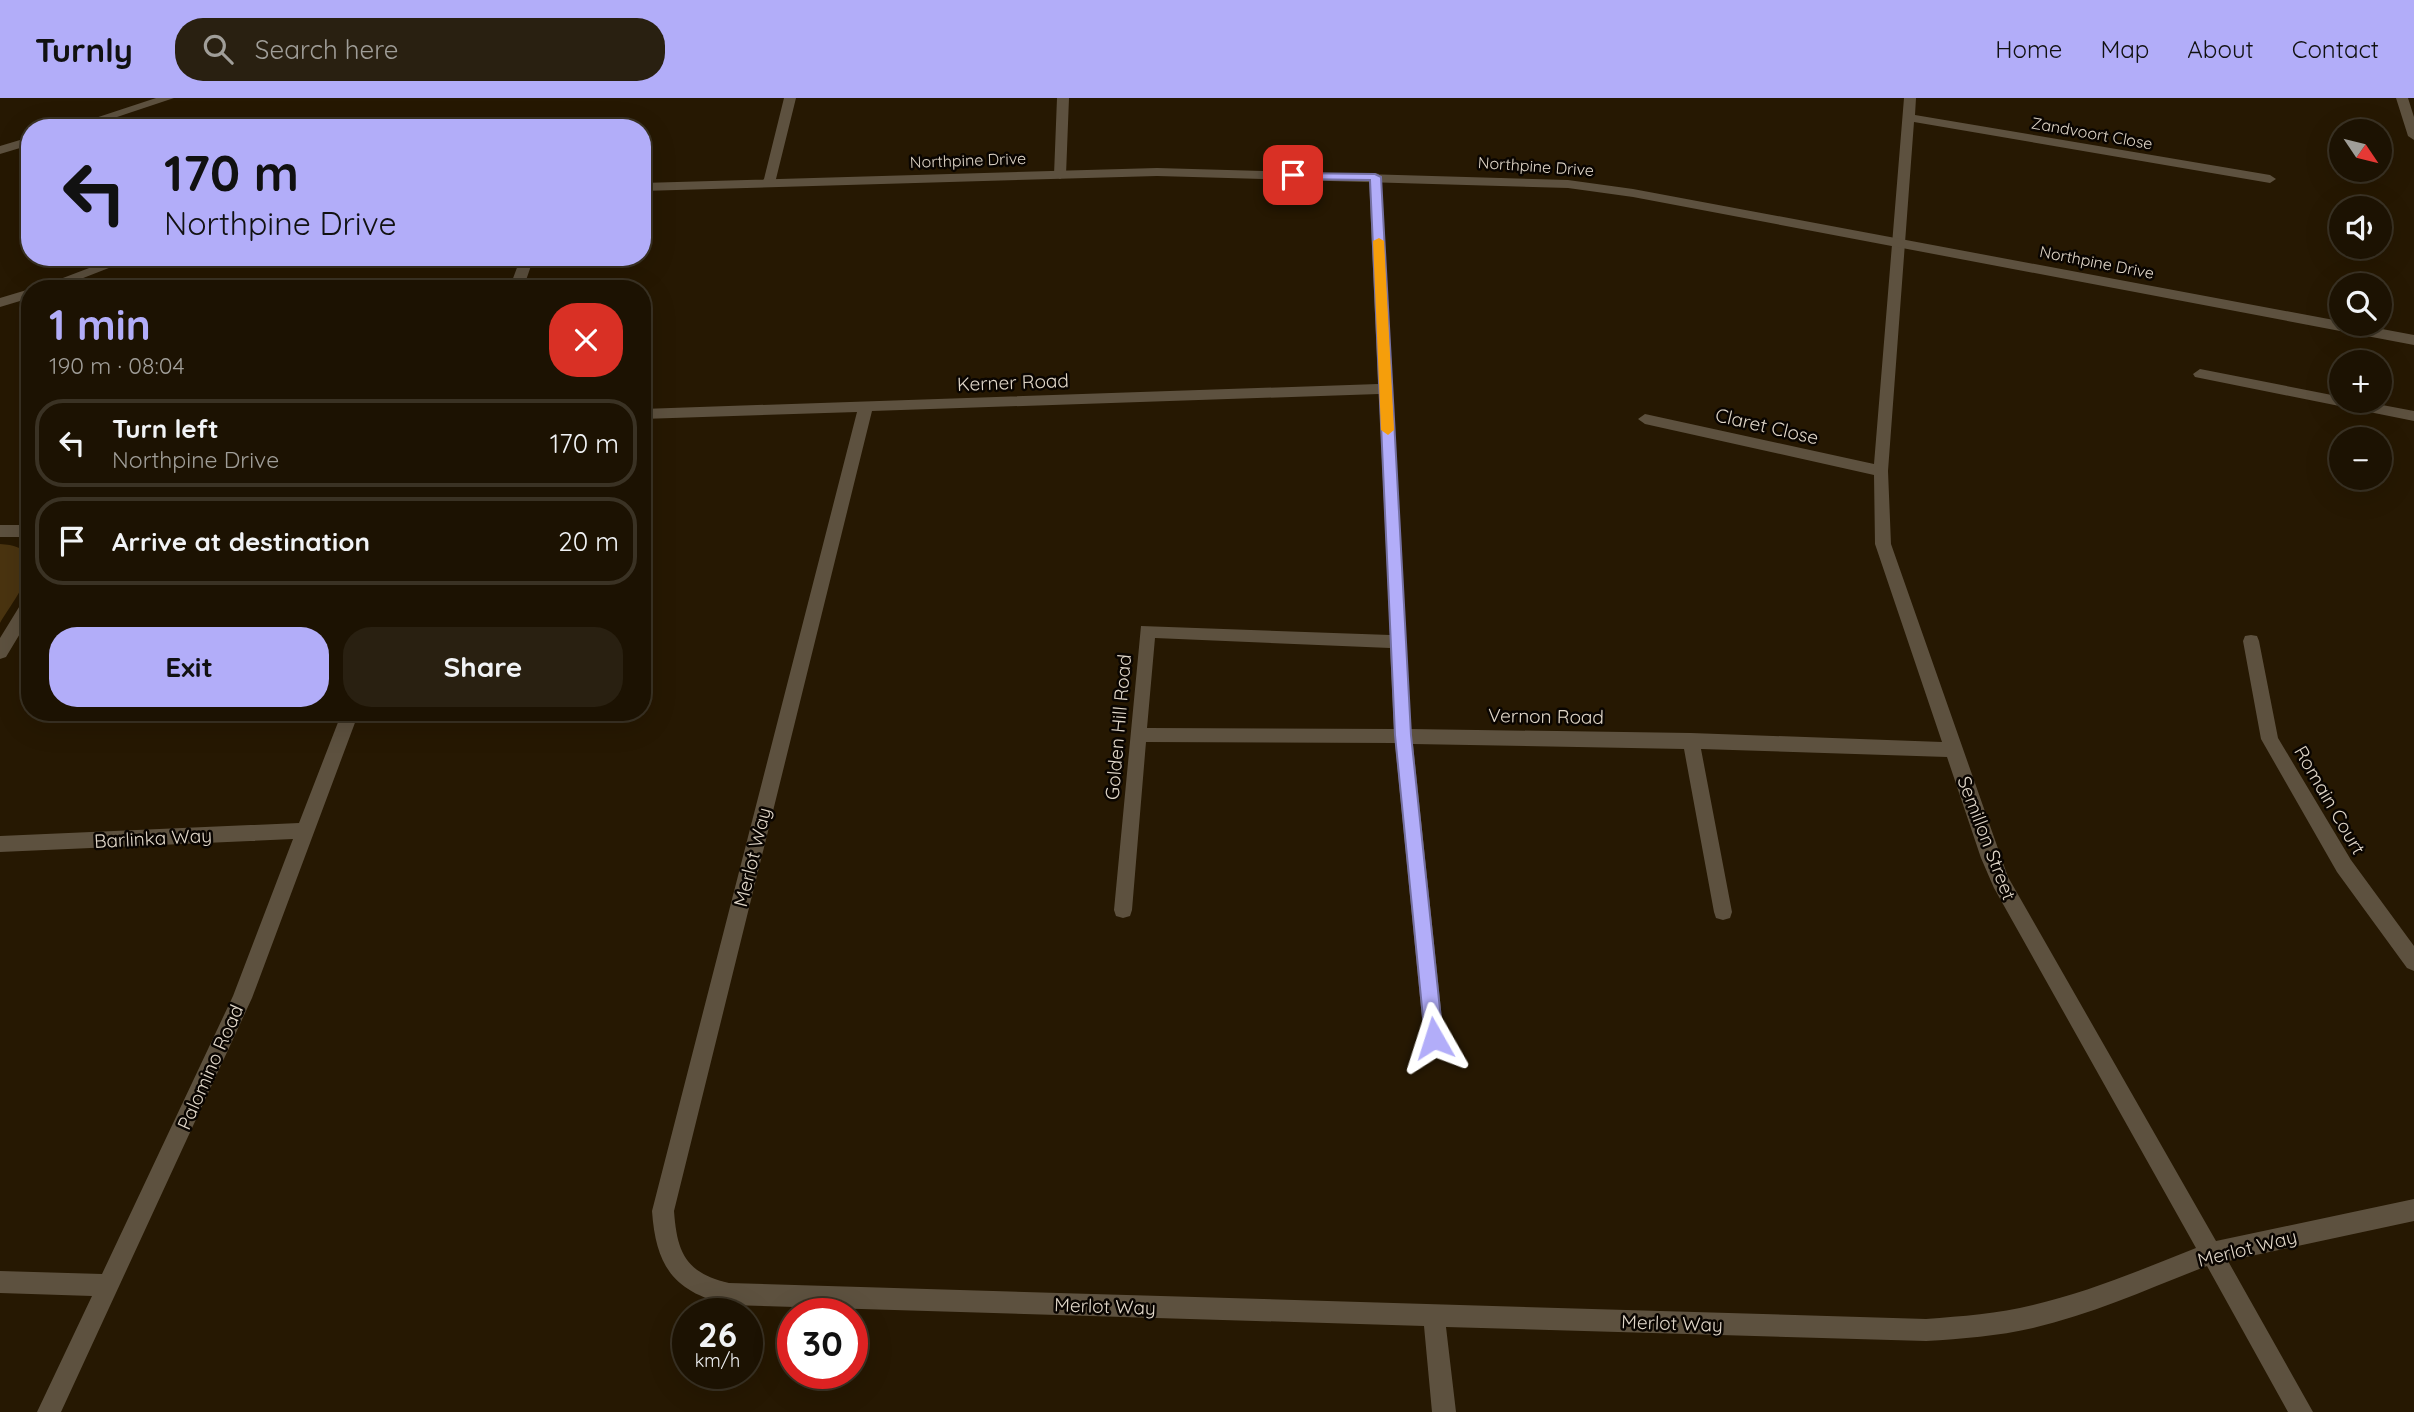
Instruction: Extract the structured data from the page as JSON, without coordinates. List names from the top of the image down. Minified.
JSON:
{"streets":{"street":["Zandvoort Close","Northpine Drive","Kerner Road","Claret Close","Vernon Road","Golden Hill Road","Romain Court","Barlinka Way","Semillon Street","Merlot Way","Palomino Road"]},"crossings":[["Zandvoort Close","Semillon Street"],["Northpine Drive","Semillon Street"],["Kerner Road","Merlot Way"],["Claret Close","Semillon Street"],["Vernon Road","Golden Hill Road"],["Vernon Road","Semillon Street"],["Barlinka Way","Palomino Road"],["Semillon Street","Merlot Way"]],"north":"bottom right","page":{"header":"Turnly","search":"Search here","nav":["Home","Map","About","Contact"],"map_buttons":["+","−"],"turn":["170 m","Northpine Drive"],"heading":["1 min","190 m · 08:04"],"list":[{"name":"Turn left","note":"Northpine Drive","value":"170 m"},{"name":"Arrive at destination","value":"20 m"}],"buttons":["Exit","Share"],"speed":"26 km/h","limit":"30"}}
